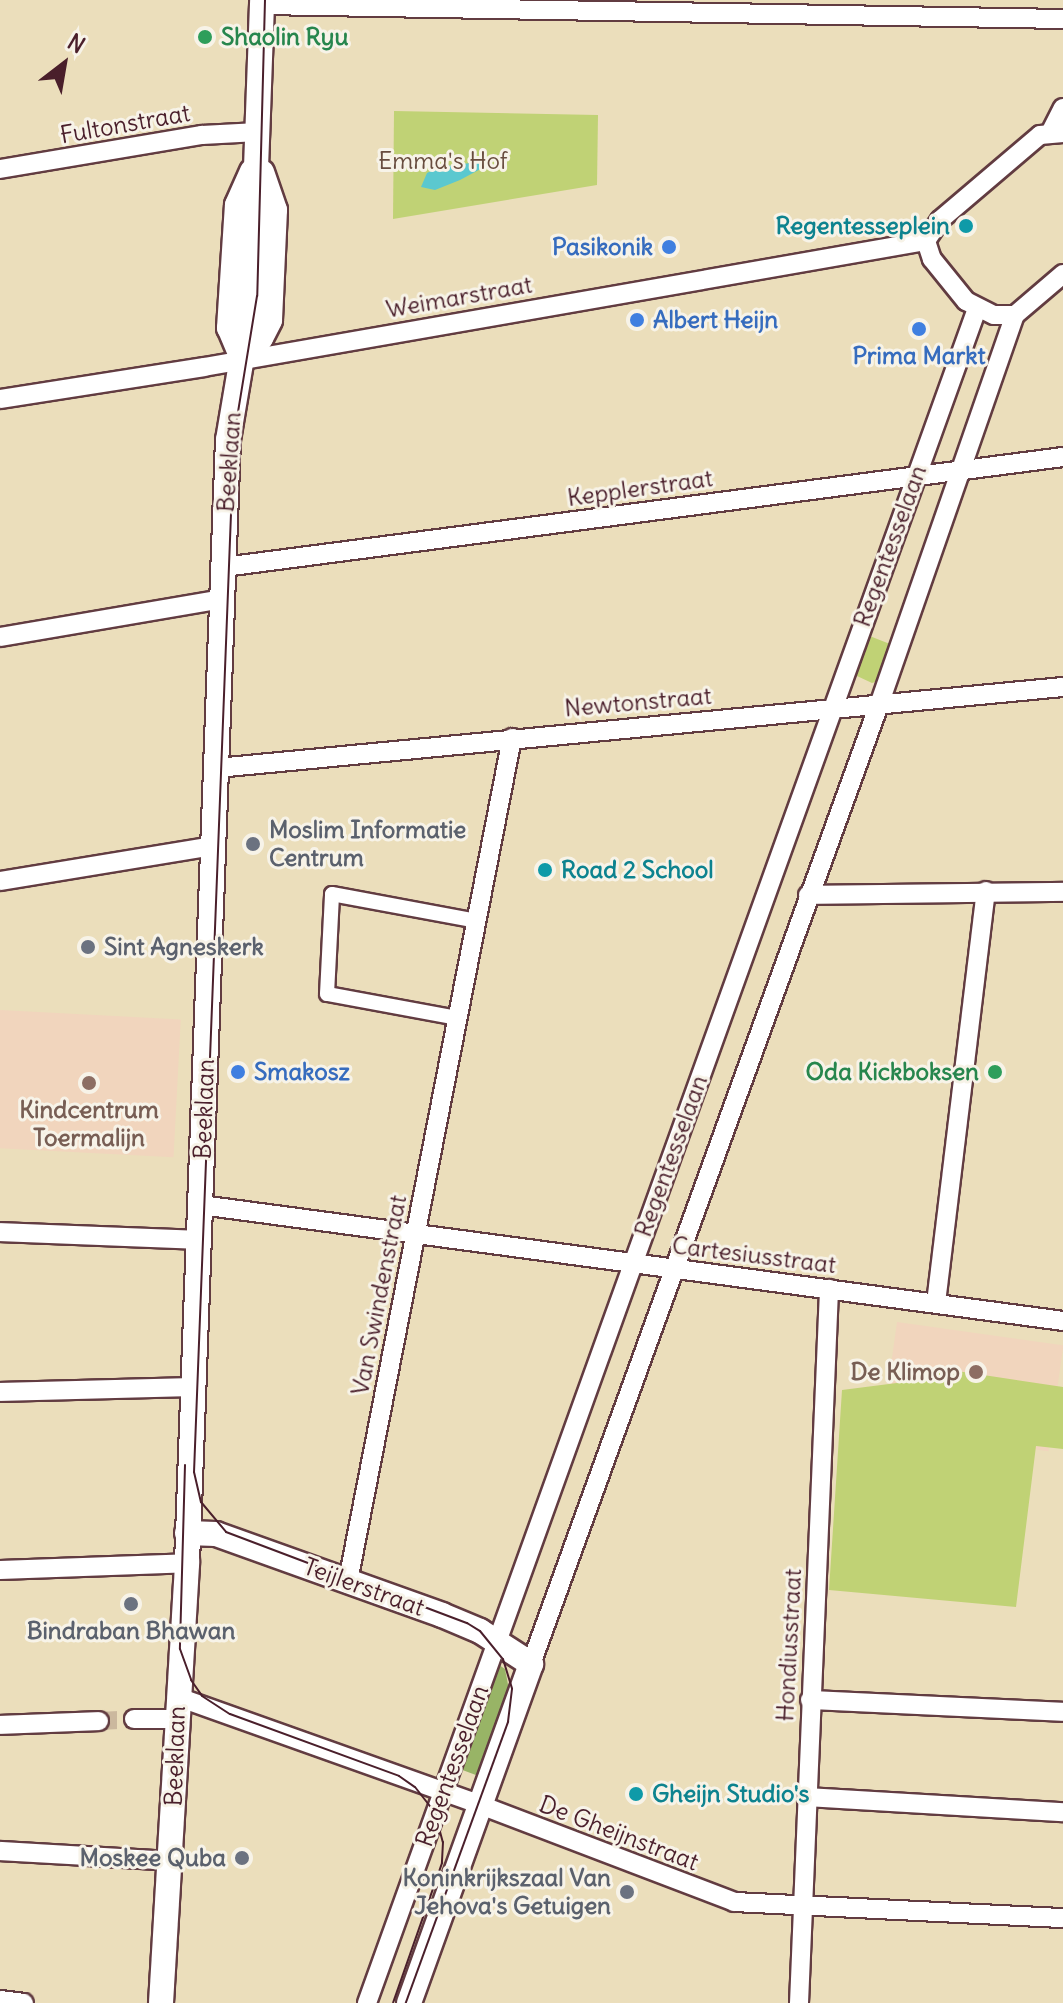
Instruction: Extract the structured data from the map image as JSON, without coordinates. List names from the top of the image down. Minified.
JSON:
{"streets":{"street":["Fultonstraat","Weimarstraat","Beeklaan","Kepplerstraat","Regentesselaan","Newtonstraat","Cartesiusstraat","Van Swindenstraat","Teijlerstraat","Hondiusstraat","De Gheijnstraat"]},"crossings":[["Fultonstraat","Beeklaan"],["Weimarstraat","Beeklaan"],["Beeklaan","Kepplerstraat"],["Beeklaan","Newtonstraat"],["Beeklaan","Cartesiusstraat"],["Beeklaan","Teijlerstraat"],["Beeklaan","De Gheijnstraat"],["Kepplerstraat","Regentesselaan"],["Regentesselaan","Newtonstraat"],["Regentesselaan","Cartesiusstraat"],["Regentesselaan","Teijlerstraat"],["Regentesselaan","De Gheijnstraat"],["Newtonstraat","Van Swindenstraat"],["Cartesiusstraat","Van Swindenstraat"],["Cartesiusstraat","Hondiusstraat"],["Van Swindenstraat","Teijlerstraat"],["Hondiusstraat","De Gheijnstraat"]],"parks":["Emma's Hof"],"places":["Shaolin Ryu","Regentesseplein","Pasikonik","Albert Heijn","Prima Markt","Moslim Informatie Centrum","Road 2 School","Sint Agneskerk","Smakosz","Oda Kickboksen","Kindcentrum Toermalijn","De Klimop","Bindraban Bhawan","Gheijn Studio's","Moskee Quba","Koninkrijkszaal Van Jehova's Getuigen"],"north":"top right"}
